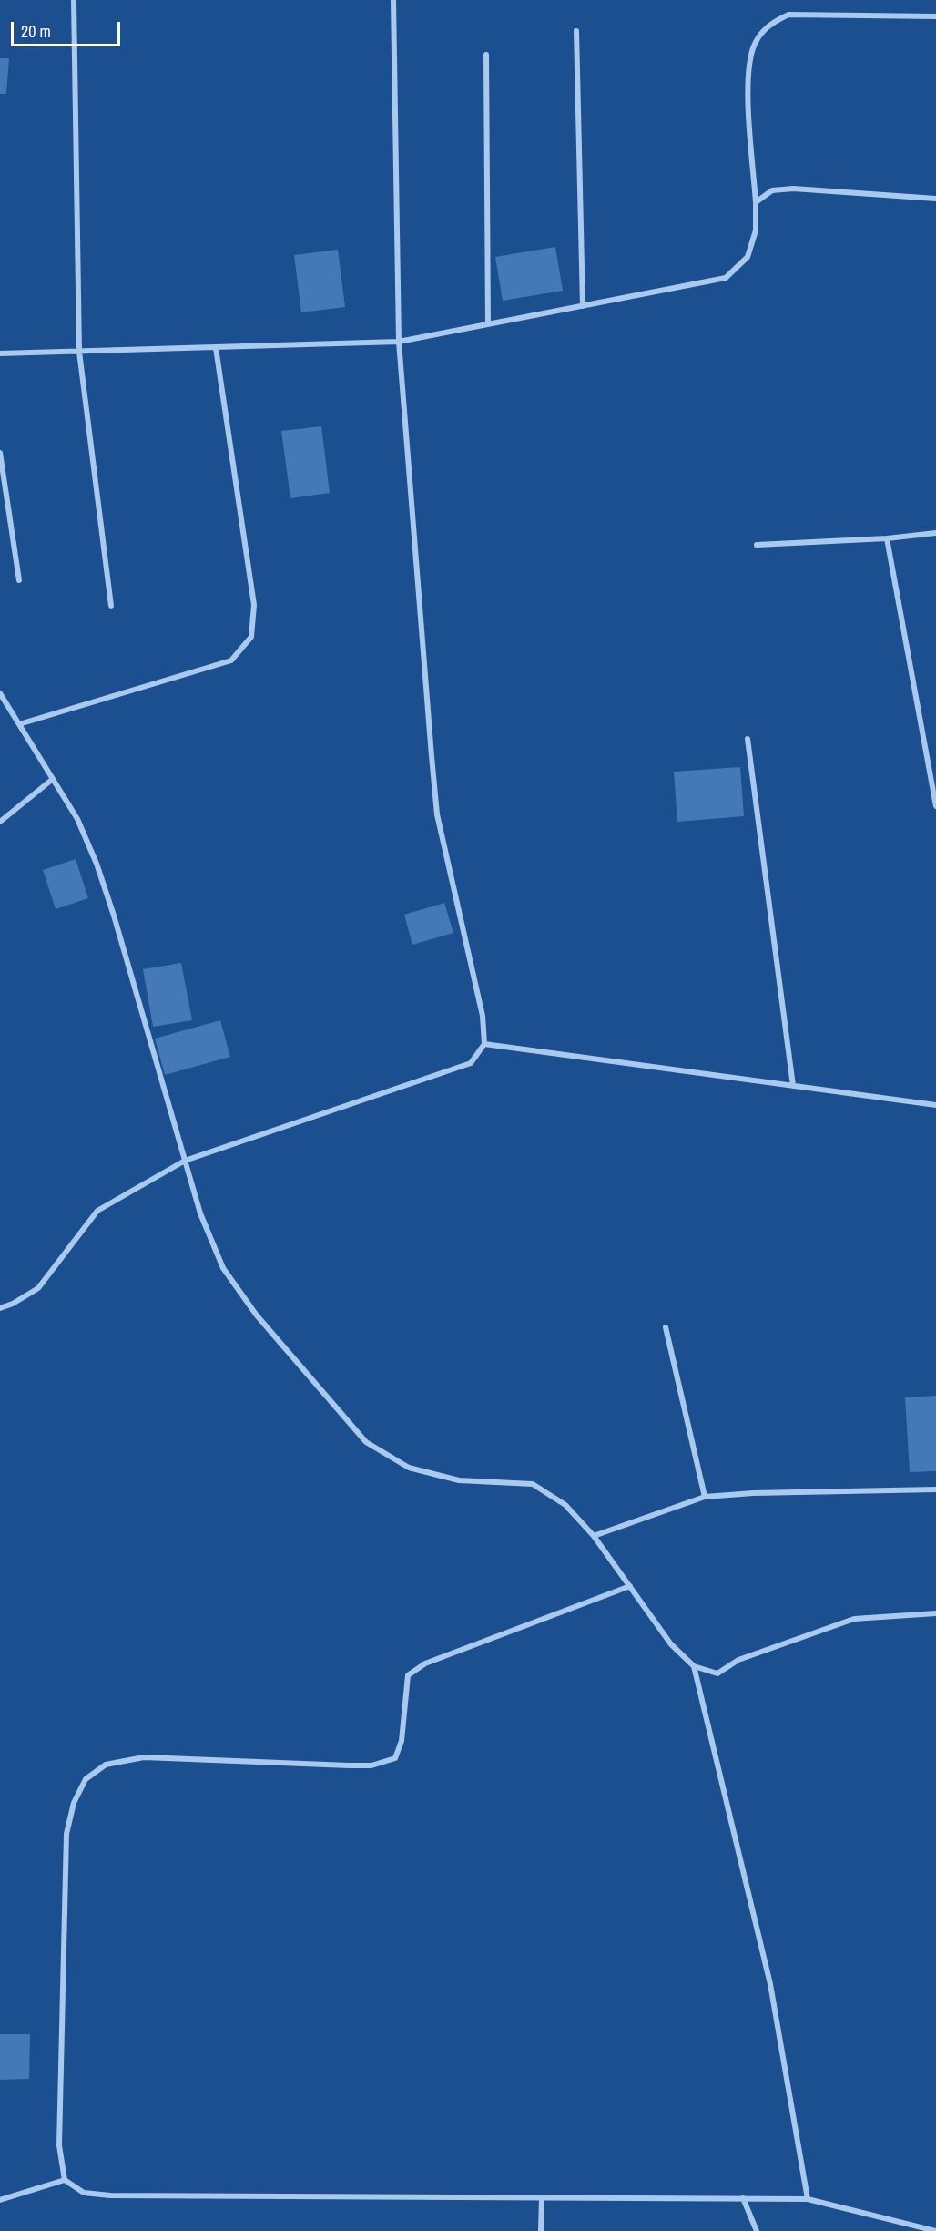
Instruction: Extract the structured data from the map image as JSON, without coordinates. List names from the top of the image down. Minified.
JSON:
{"scale_bar":"20 m"}
